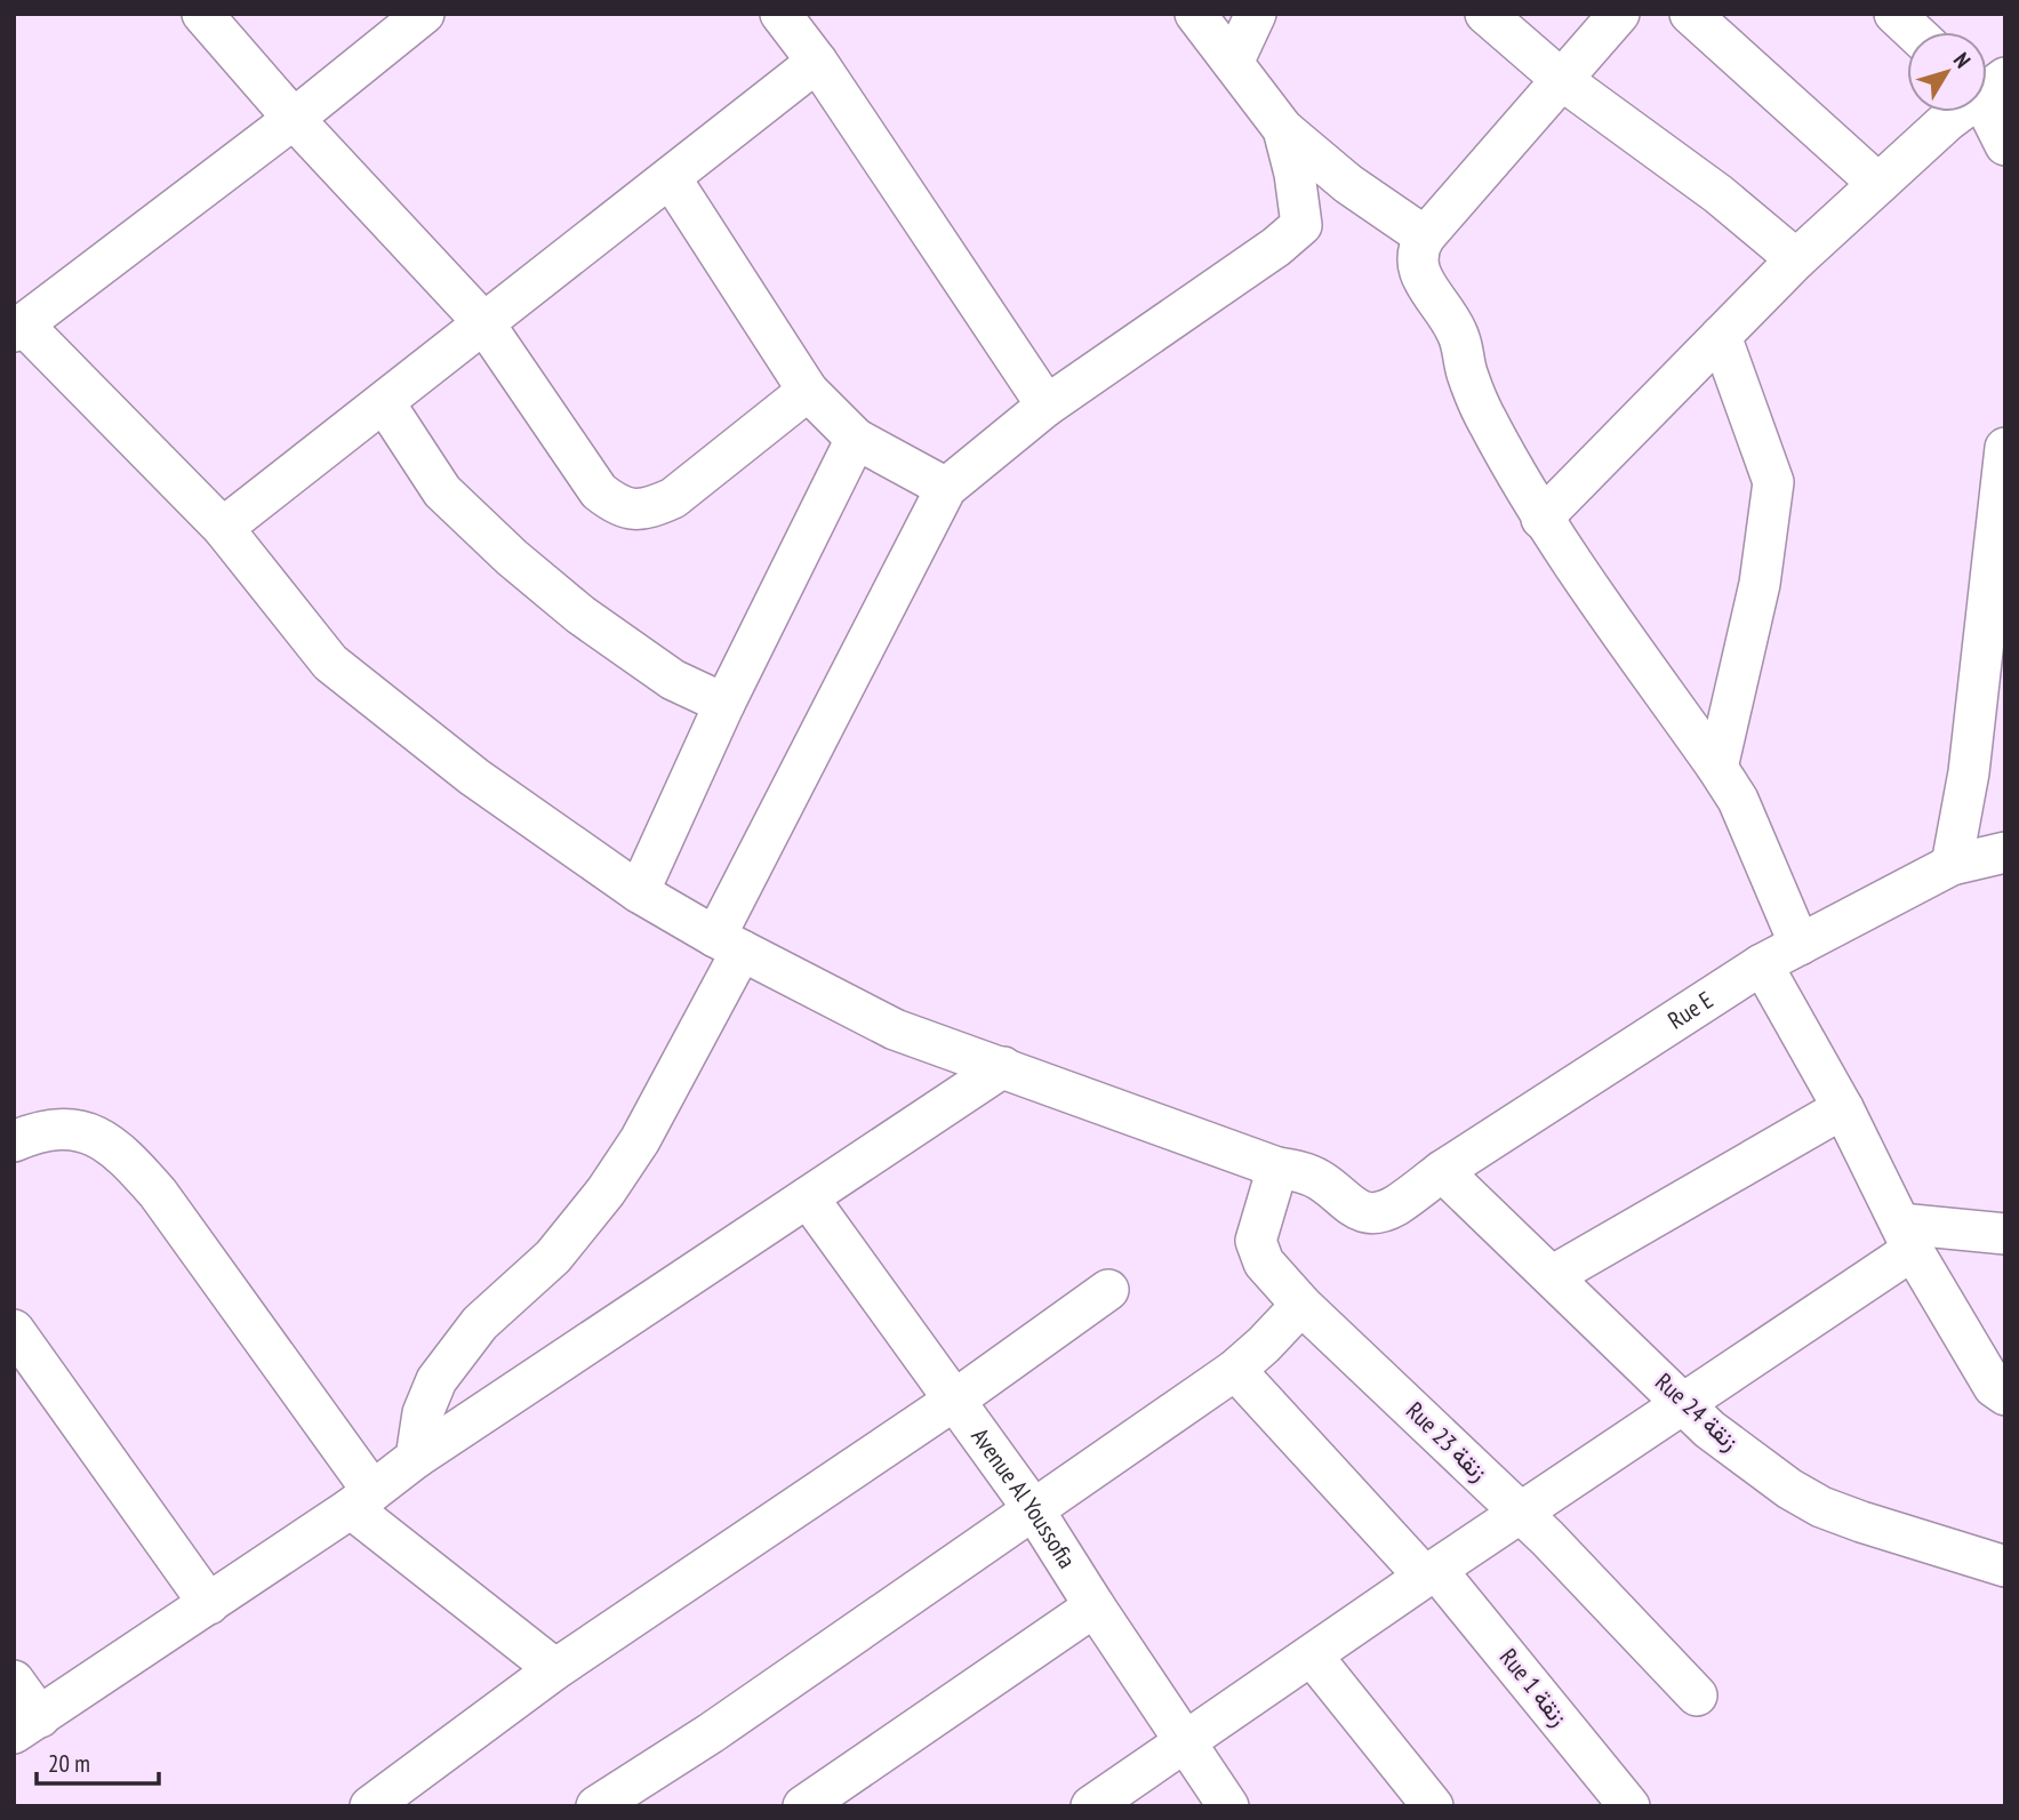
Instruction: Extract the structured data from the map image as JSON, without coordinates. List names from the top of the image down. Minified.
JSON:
{"streets":{"street":["Rue E","Rue 24 زنقة","Rue 23 زنقة","Avenue Al Youssofia","Rue 1 زنقة"]},"crossings":[["Rue E","Rue 24 زنقة"],["Rue E","Rue 23 زنقة"]],"scale_bar":"20 m","north":"top right"}
